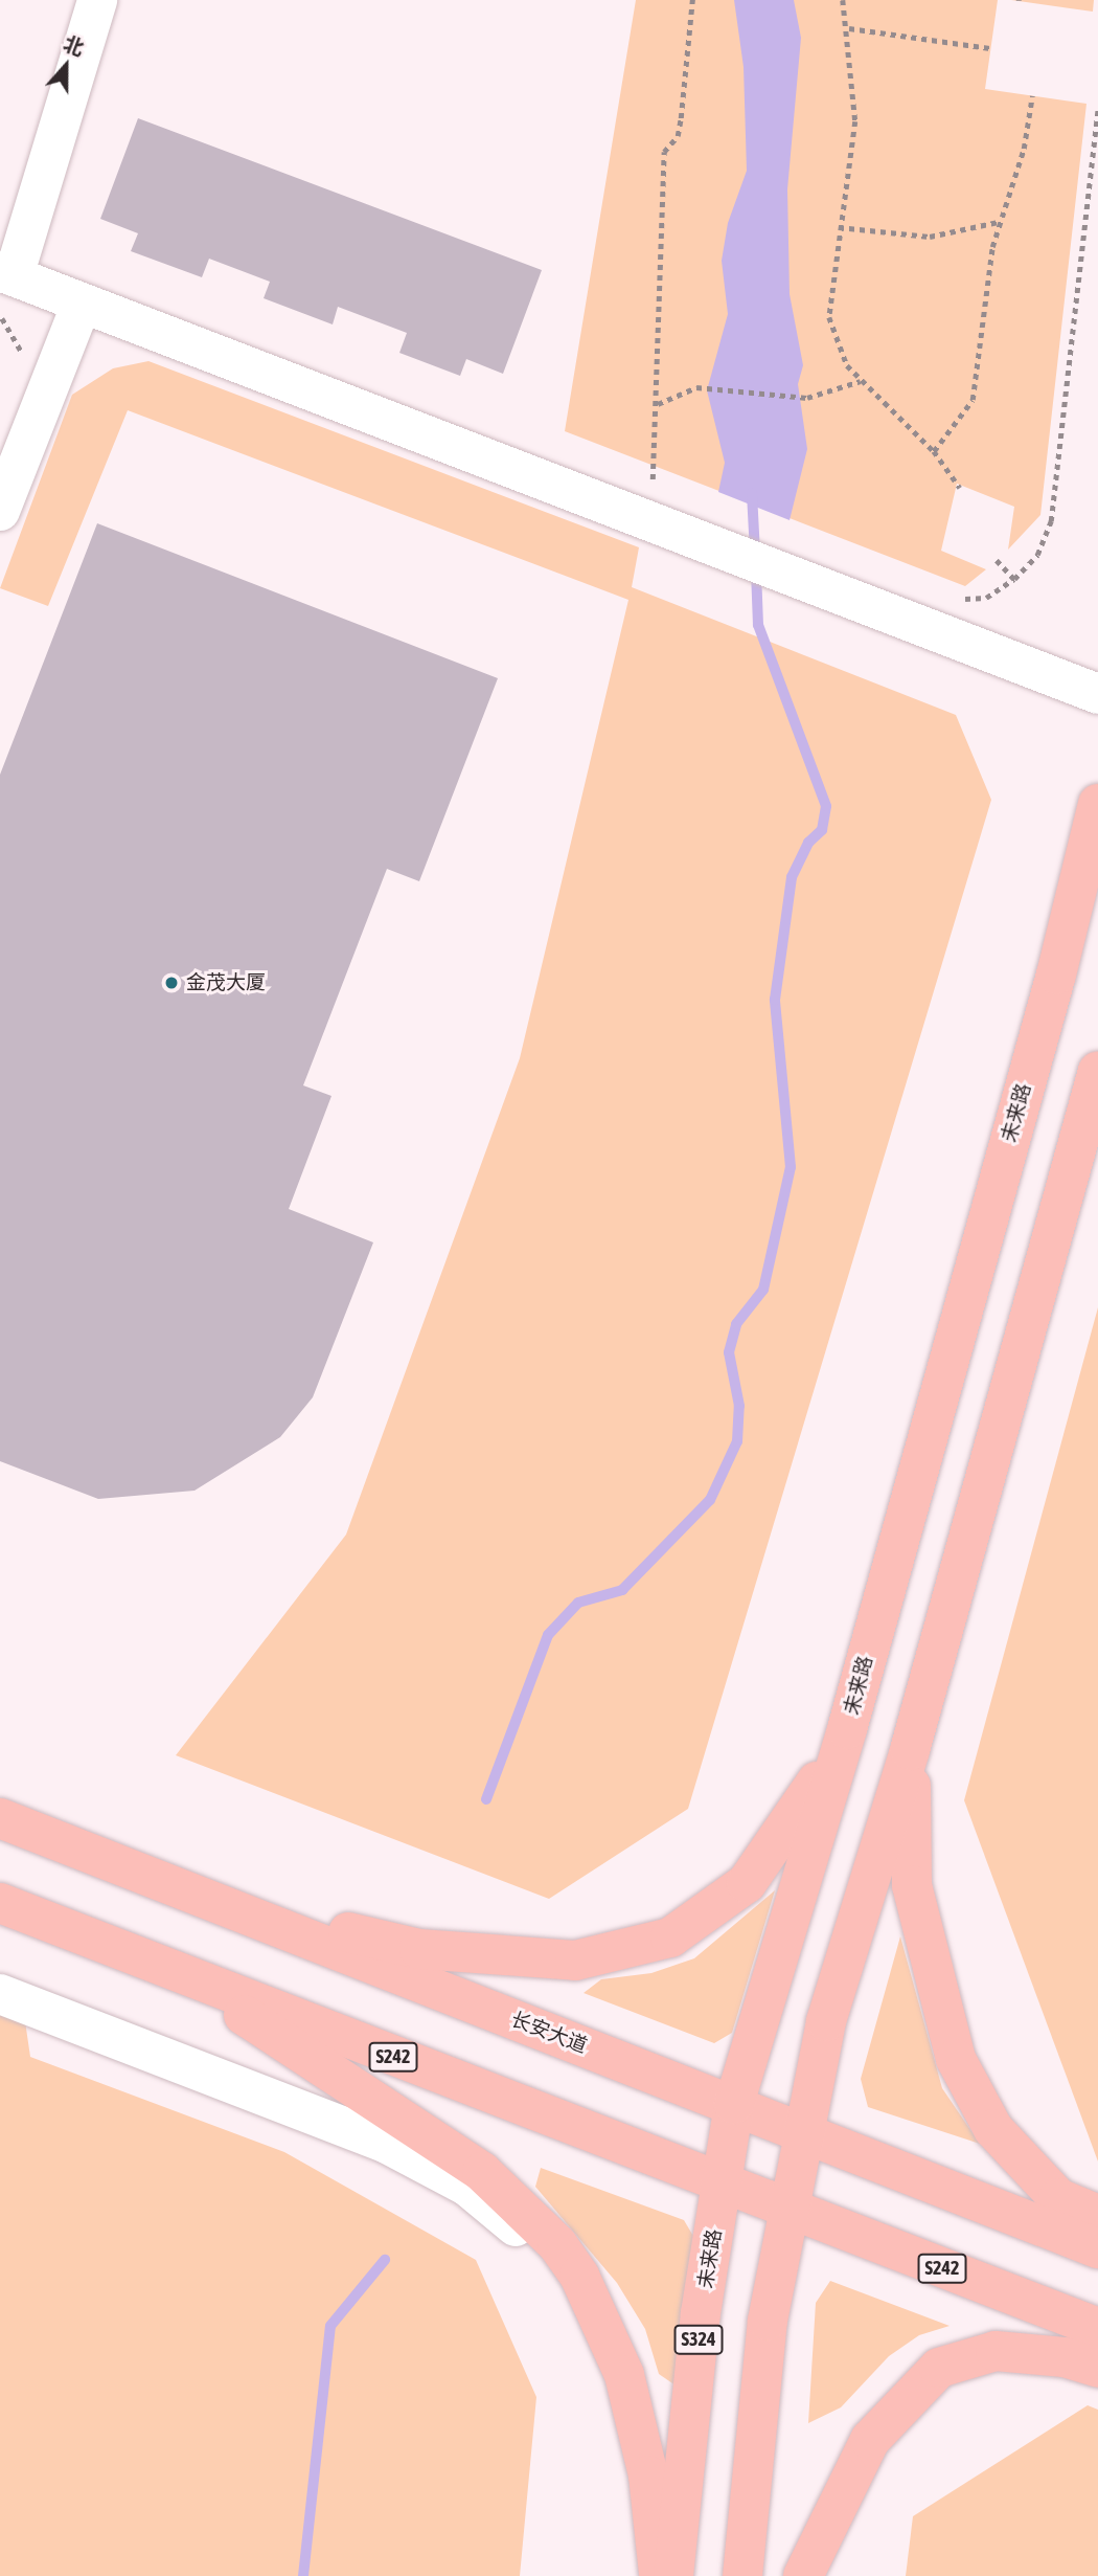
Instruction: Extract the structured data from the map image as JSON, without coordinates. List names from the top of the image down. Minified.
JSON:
{"streets":{"main road":["未来路","长安大道","S242","S324"]},"crossings":[["未来路","长安大道"],["未来路","S242"]],"places":["金茂大厦"],"north":"top"}
